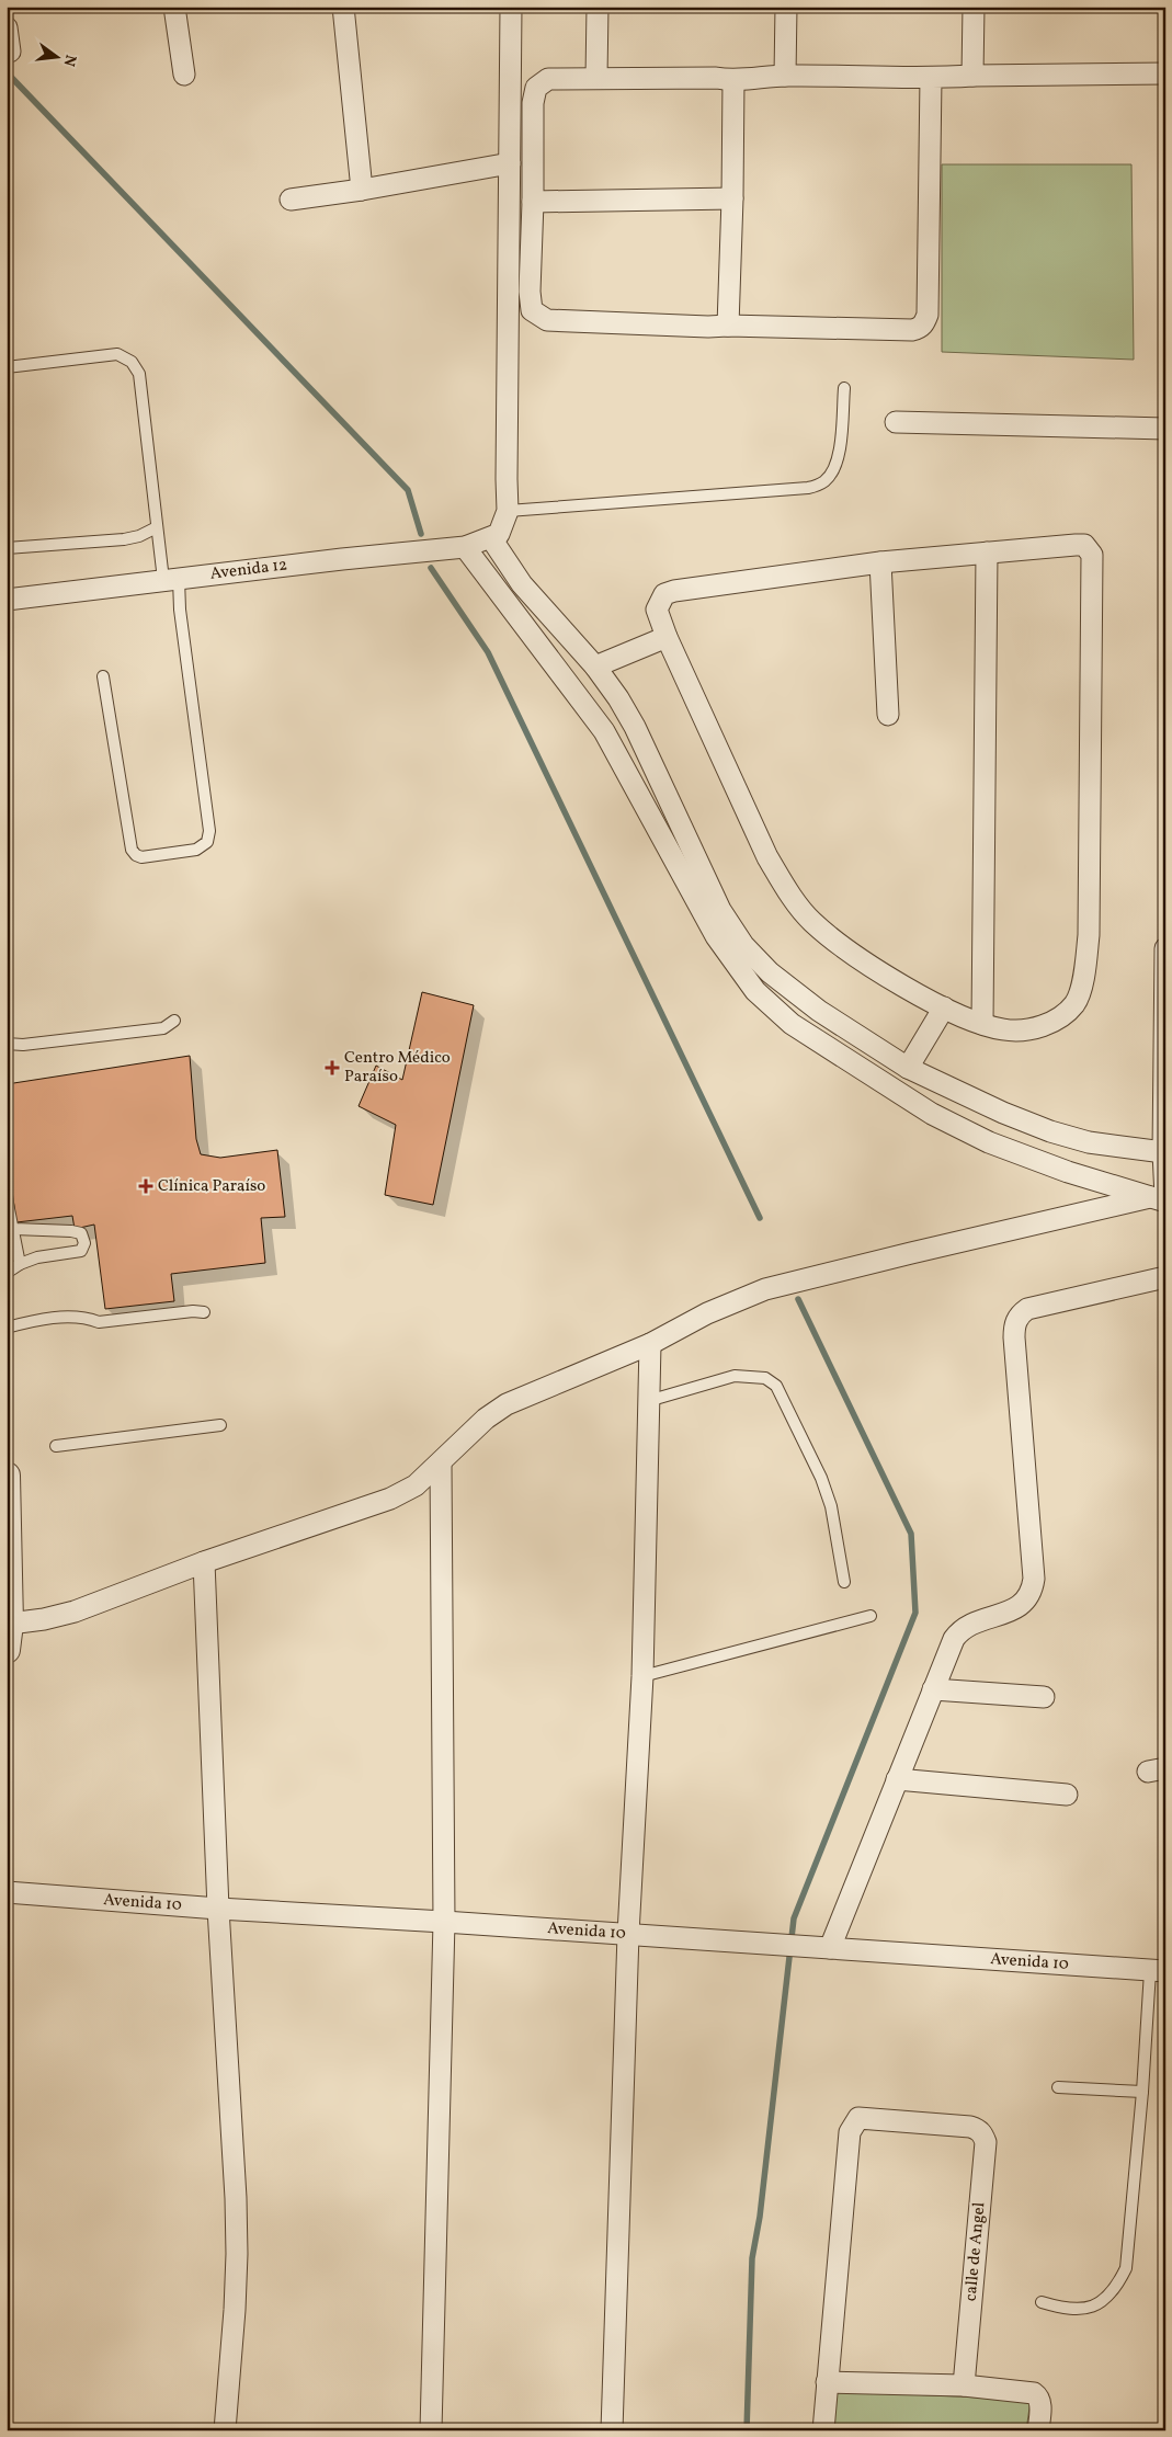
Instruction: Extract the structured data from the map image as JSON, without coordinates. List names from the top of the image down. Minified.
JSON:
{"streets":{"street":["Avenida 12","Avenida 10","calle de Angel"]},"places":{"health":["Centro Médico Paraíso","Clínica Paraíso"]},"north":"right"}
